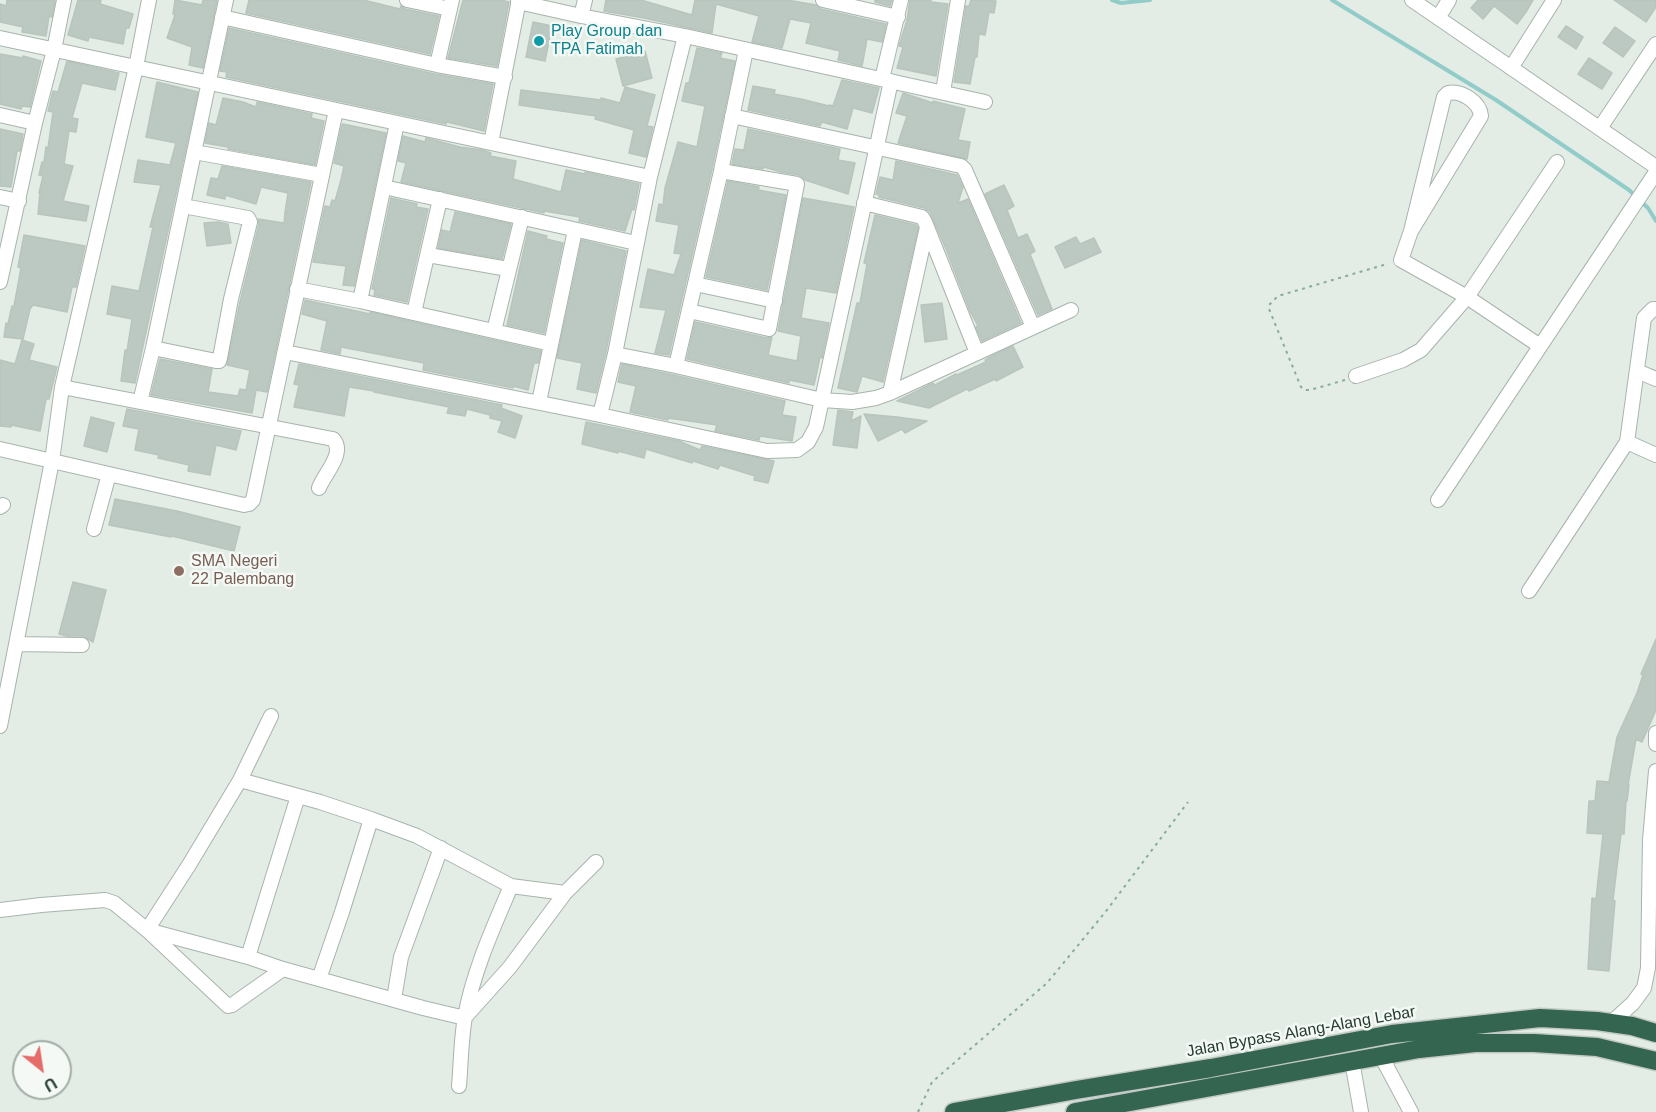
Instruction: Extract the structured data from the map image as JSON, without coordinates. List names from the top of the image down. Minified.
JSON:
{"streets":{"highway":["Jalan Bypass Alang-Alang Lebar"]},"places":["Play Group dan TPA Fatimah","SMA Negeri 22 Palembang"],"north":"bottom right"}
